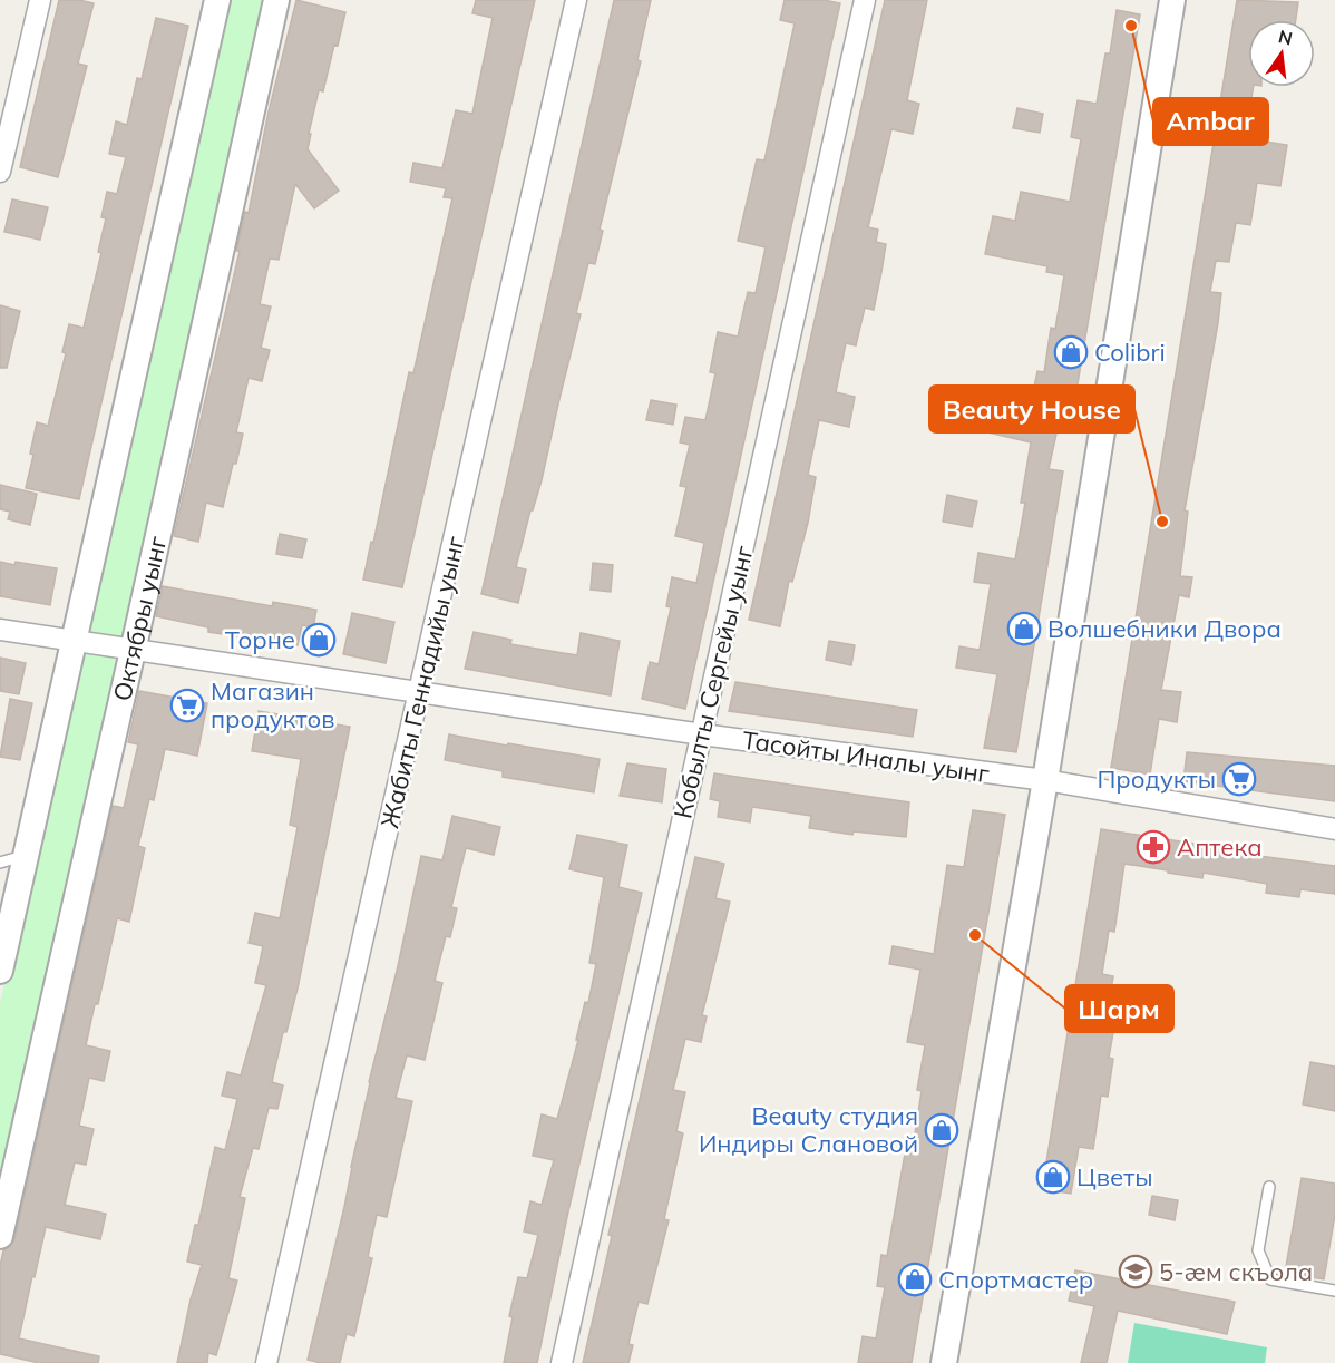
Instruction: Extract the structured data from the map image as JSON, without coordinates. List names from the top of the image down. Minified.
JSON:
{"streets":{"street":["Октябры уынг","Жабиты Геннадийы уынг","Кобылты Сергейы уынг","Тасойты Иналы уынг"]},"crossings":[["Октябры уынг","Тасойты Иналы уынг"],["Жабиты Геннадийы уынг","Тасойты Иналы уынг"],["Кобылты Сергейы уынг","Тасойты Иналы уынг"]],"places":{"other":["Ambar","Beauty House","Шарм"],"shop":["Colibri","Волшебники Двора","Торне","Beauty студия Индиры Слановой","Цветы","Спортмастер"],"supermarket":["Магазин продуктов","Продукты"],"pharmacy":["Аптека"],"school or university":["5-æм скъола"]},"north":"top"}
